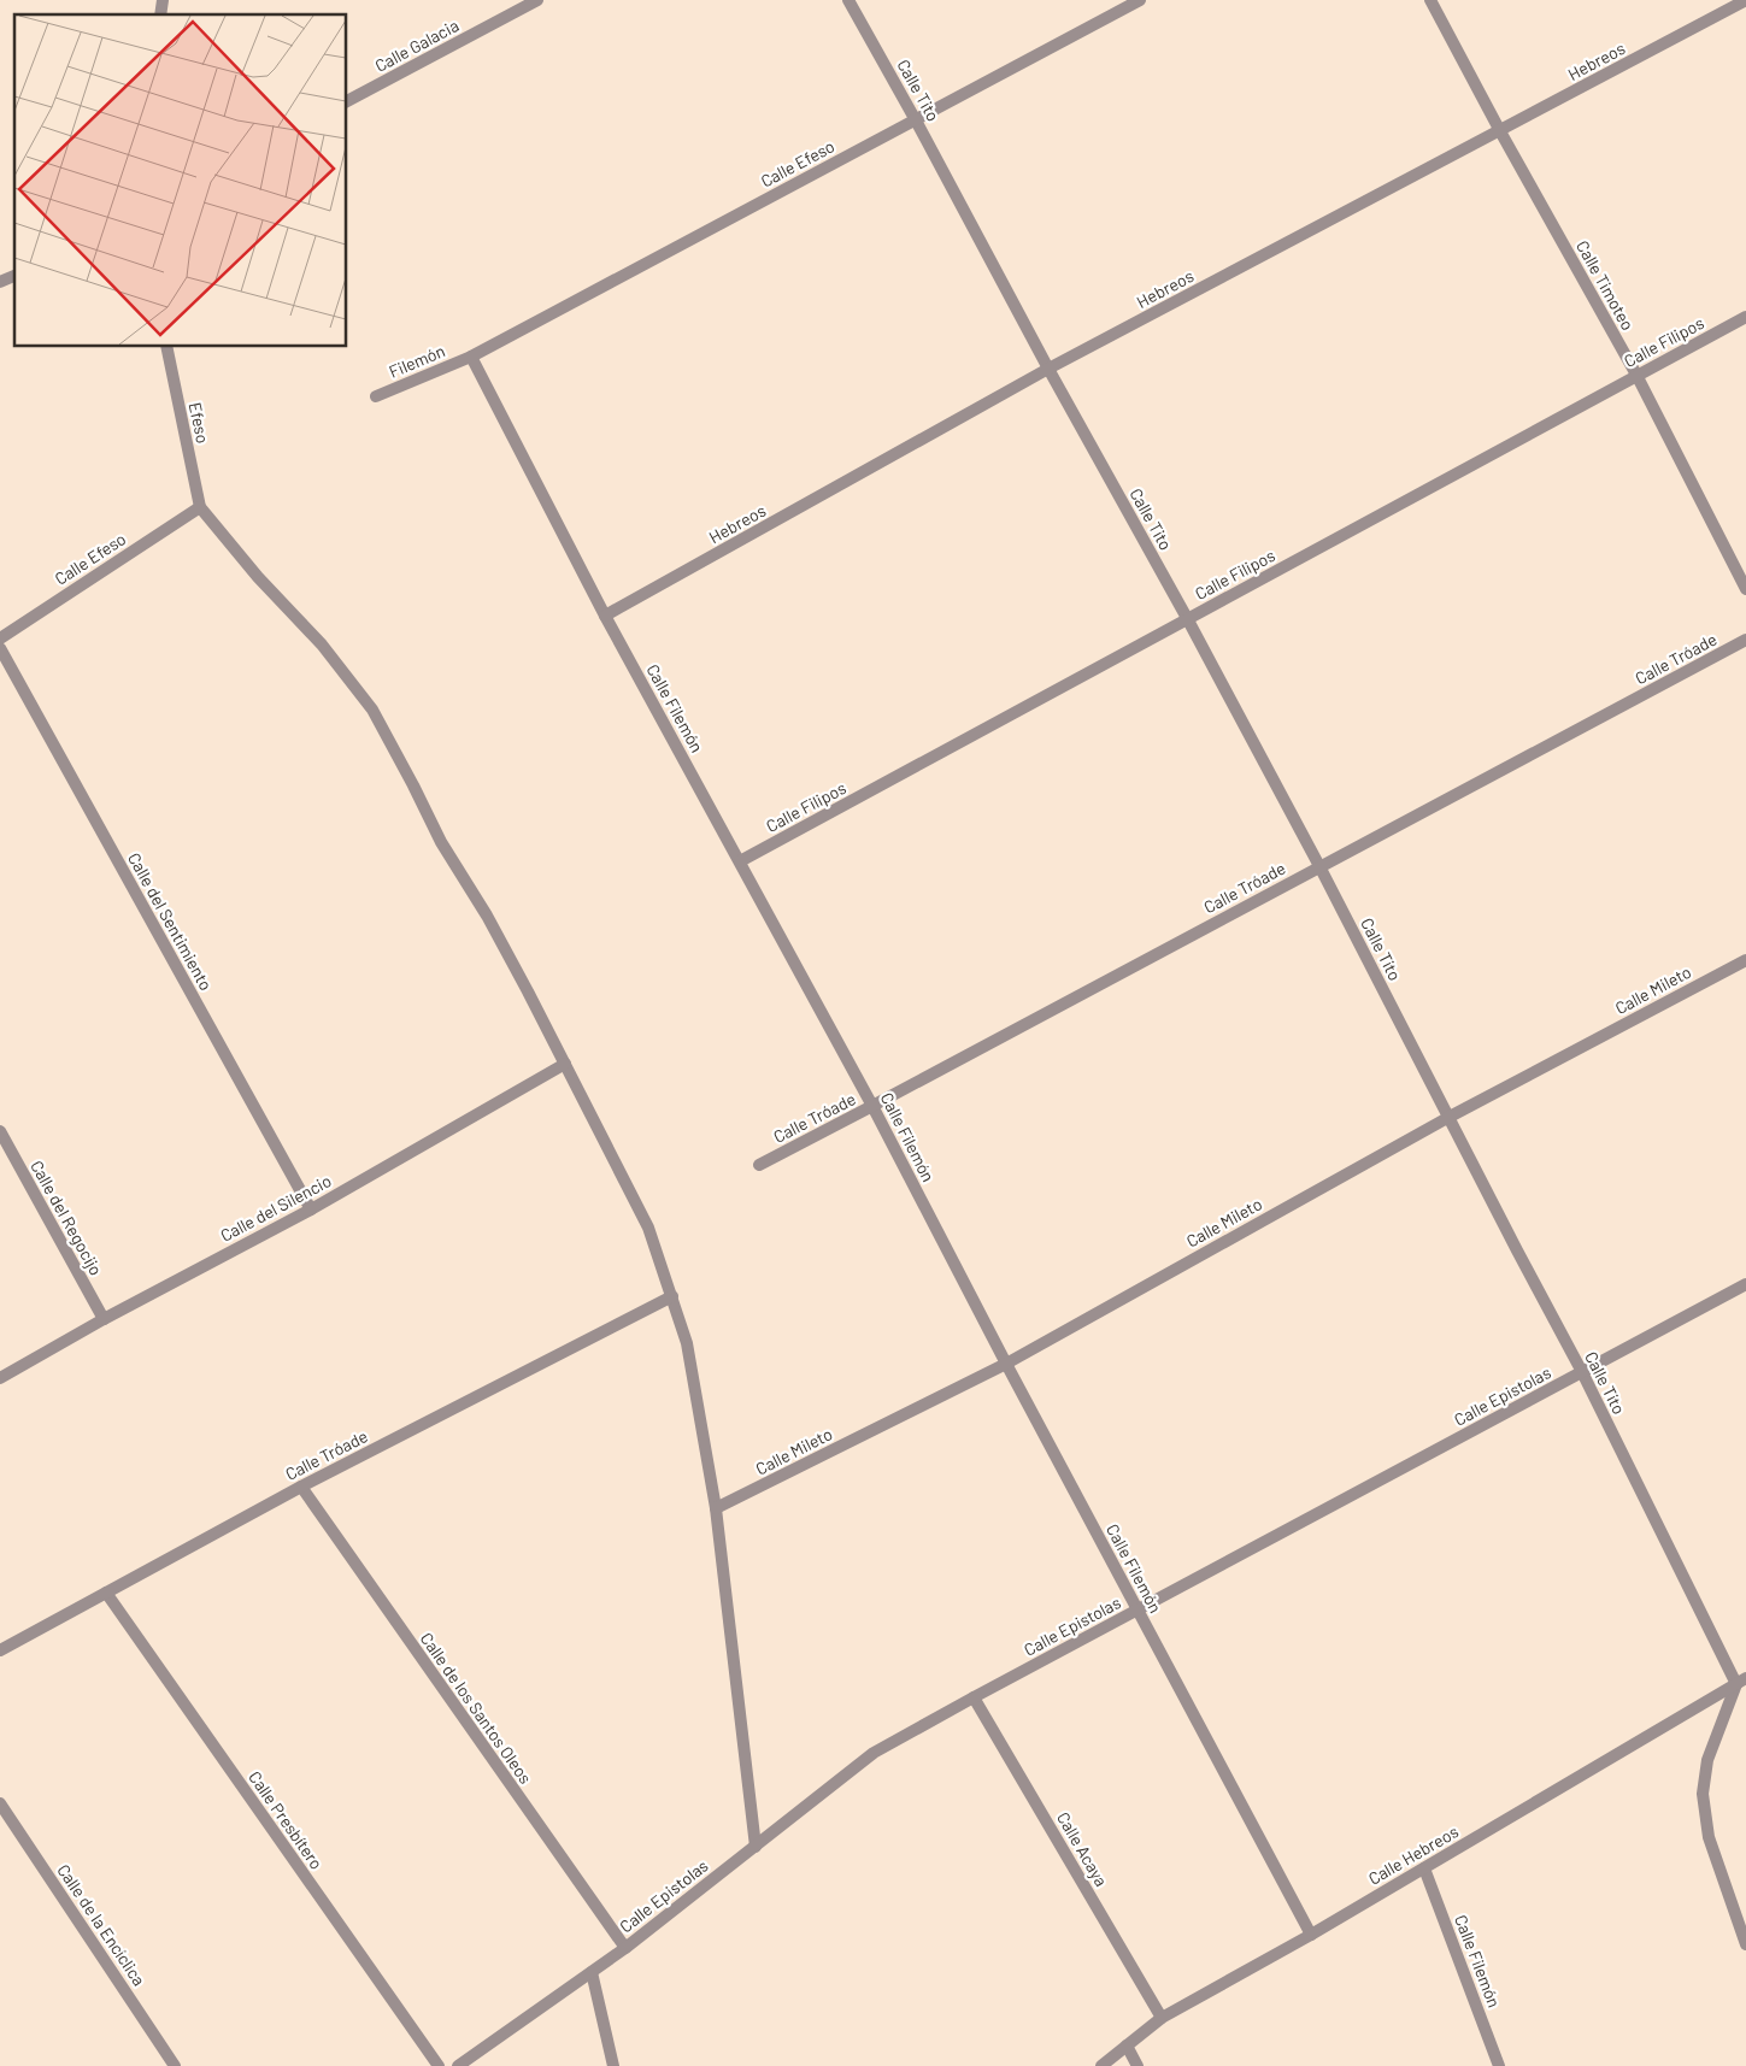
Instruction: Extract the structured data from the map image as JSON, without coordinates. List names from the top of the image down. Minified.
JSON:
{"streets":{"street":["Calle Galacia","Hebreos","Calle Tito","Calle Efeso","Calle Timoteo","Calle Filipos","Filemón","Efeso","Calle Tróade","Calle Filemón","Calle del Sentimiento","Calle Mileto","Calle del Silencio","Calle del Regocijo","Calle Epistolas","Calle de los Santos Oleos","Calle Presbítero","Calle Acaya","Calle Hebreos","Calle de la Encíclica"]},"crossings":[["Hebreos","Calle Tito"],["Hebreos","Calle Timoteo"],["Hebreos","Calle Filemón"],["Calle Tito","Calle Efeso"],["Calle Tito","Calle Filipos"],["Calle Tito","Calle Tróade"],["Calle Tito","Calle Mileto"],["Calle Tito","Calle Epistolas"],["Calle Tito","Calle Hebreos"],["Calle Efeso","Filemón"],["Calle Efeso","Efeso"],["Calle Efeso","Calle Filemón"],["Calle Timoteo","Calle Filipos"],["Calle Filipos","Calle Filemón"],["Filemón","Calle Filemón"],["Calle Tróade","Calle Filemón"],["Calle Tróade","Calle de los Santos Oleos"],["Calle Tróade","Calle Presbítero"],["Calle Filemón","Calle Mileto"],["Calle Filemón","Calle Epistolas"],["Calle Filemón","Calle Hebreos"],["Calle del Sentimiento","Calle del Silencio"],["Calle del Silencio","Calle del Regocijo"],["Calle Epistolas","Calle de los Santos Oleos"],["Calle Epistolas","Calle Acaya"],["Calle Acaya","Calle Hebreos"]]}
